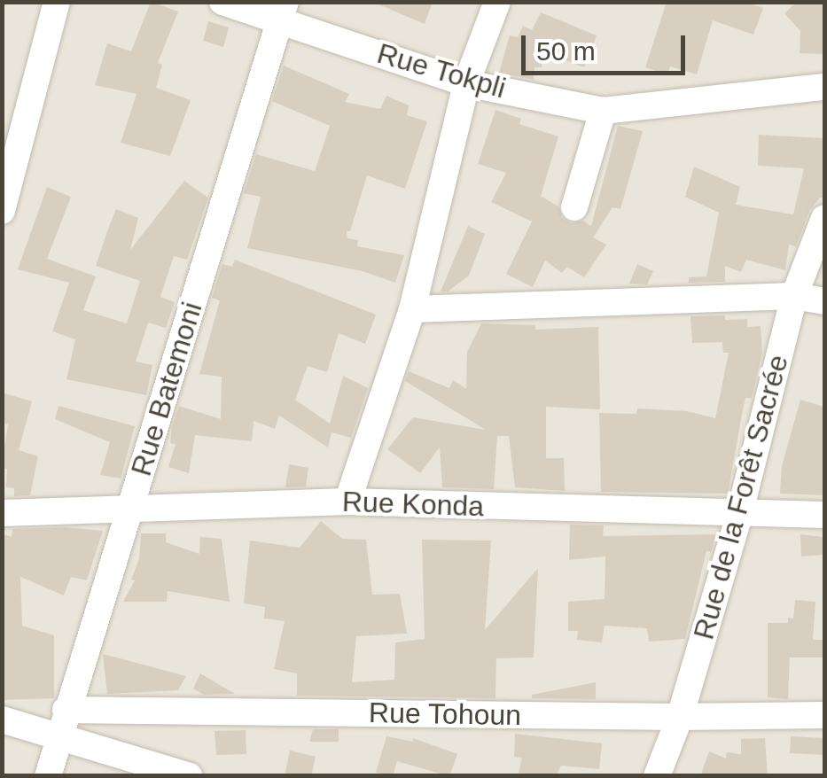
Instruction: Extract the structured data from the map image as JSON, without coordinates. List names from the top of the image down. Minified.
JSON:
{"streets":{"street":["Rue Tokpli","Rue Batemoni","Rue de la Forêt Sacrée","Rue Konda","Rue Tohoun"]},"crossings":[["Rue Tokpli","Rue Batemoni"],["Rue Batemoni","Rue Konda"],["Rue Batemoni","Rue Tohoun"],["Rue de la Forêt Sacrée","Rue Konda"],["Rue de la Forêt Sacrée","Rue Tohoun"]],"scale_bar":"50 m"}
